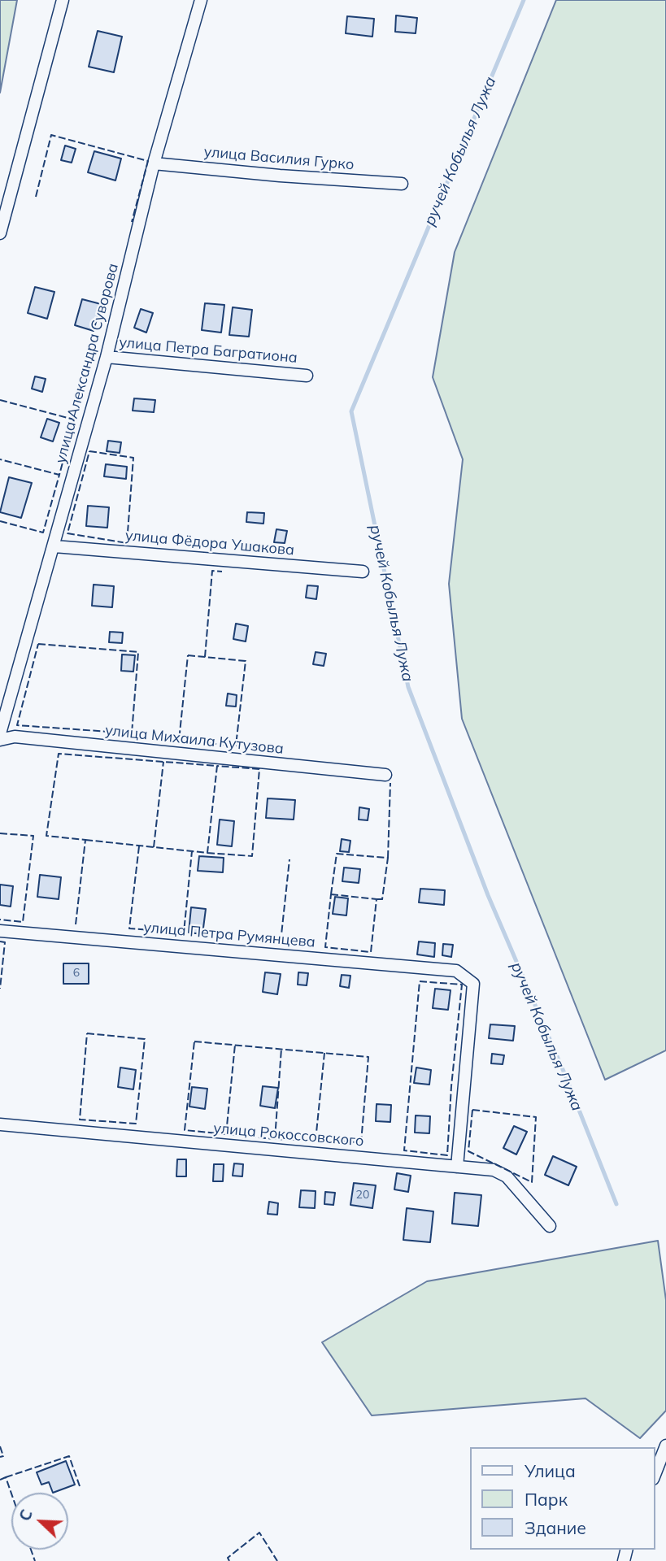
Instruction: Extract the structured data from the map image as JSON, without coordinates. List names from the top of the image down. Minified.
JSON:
{"streets":{"street":["улица Василия Гурко","улица Петра Багратиона","улица Александра Суворова","улица Фёдора Ушакова","улица Михаила Кутузова","улица Петра Румянцева","улица Рокоссовского"]},"crossings":[["улица Василия Гурко","улица Александра Суворова"],["улица Петра Багратиона","улица Александра Суворова"],["улица Александра Суворова","улица Фёдора Ушакова"],["улица Петра Румянцева","улица Рокоссовского"]],"water":["ручей Кобылья Лужа"],"house_numbers":["6","20"],"legend":["Улица","Парк","Здание"],"north":"top left"}
